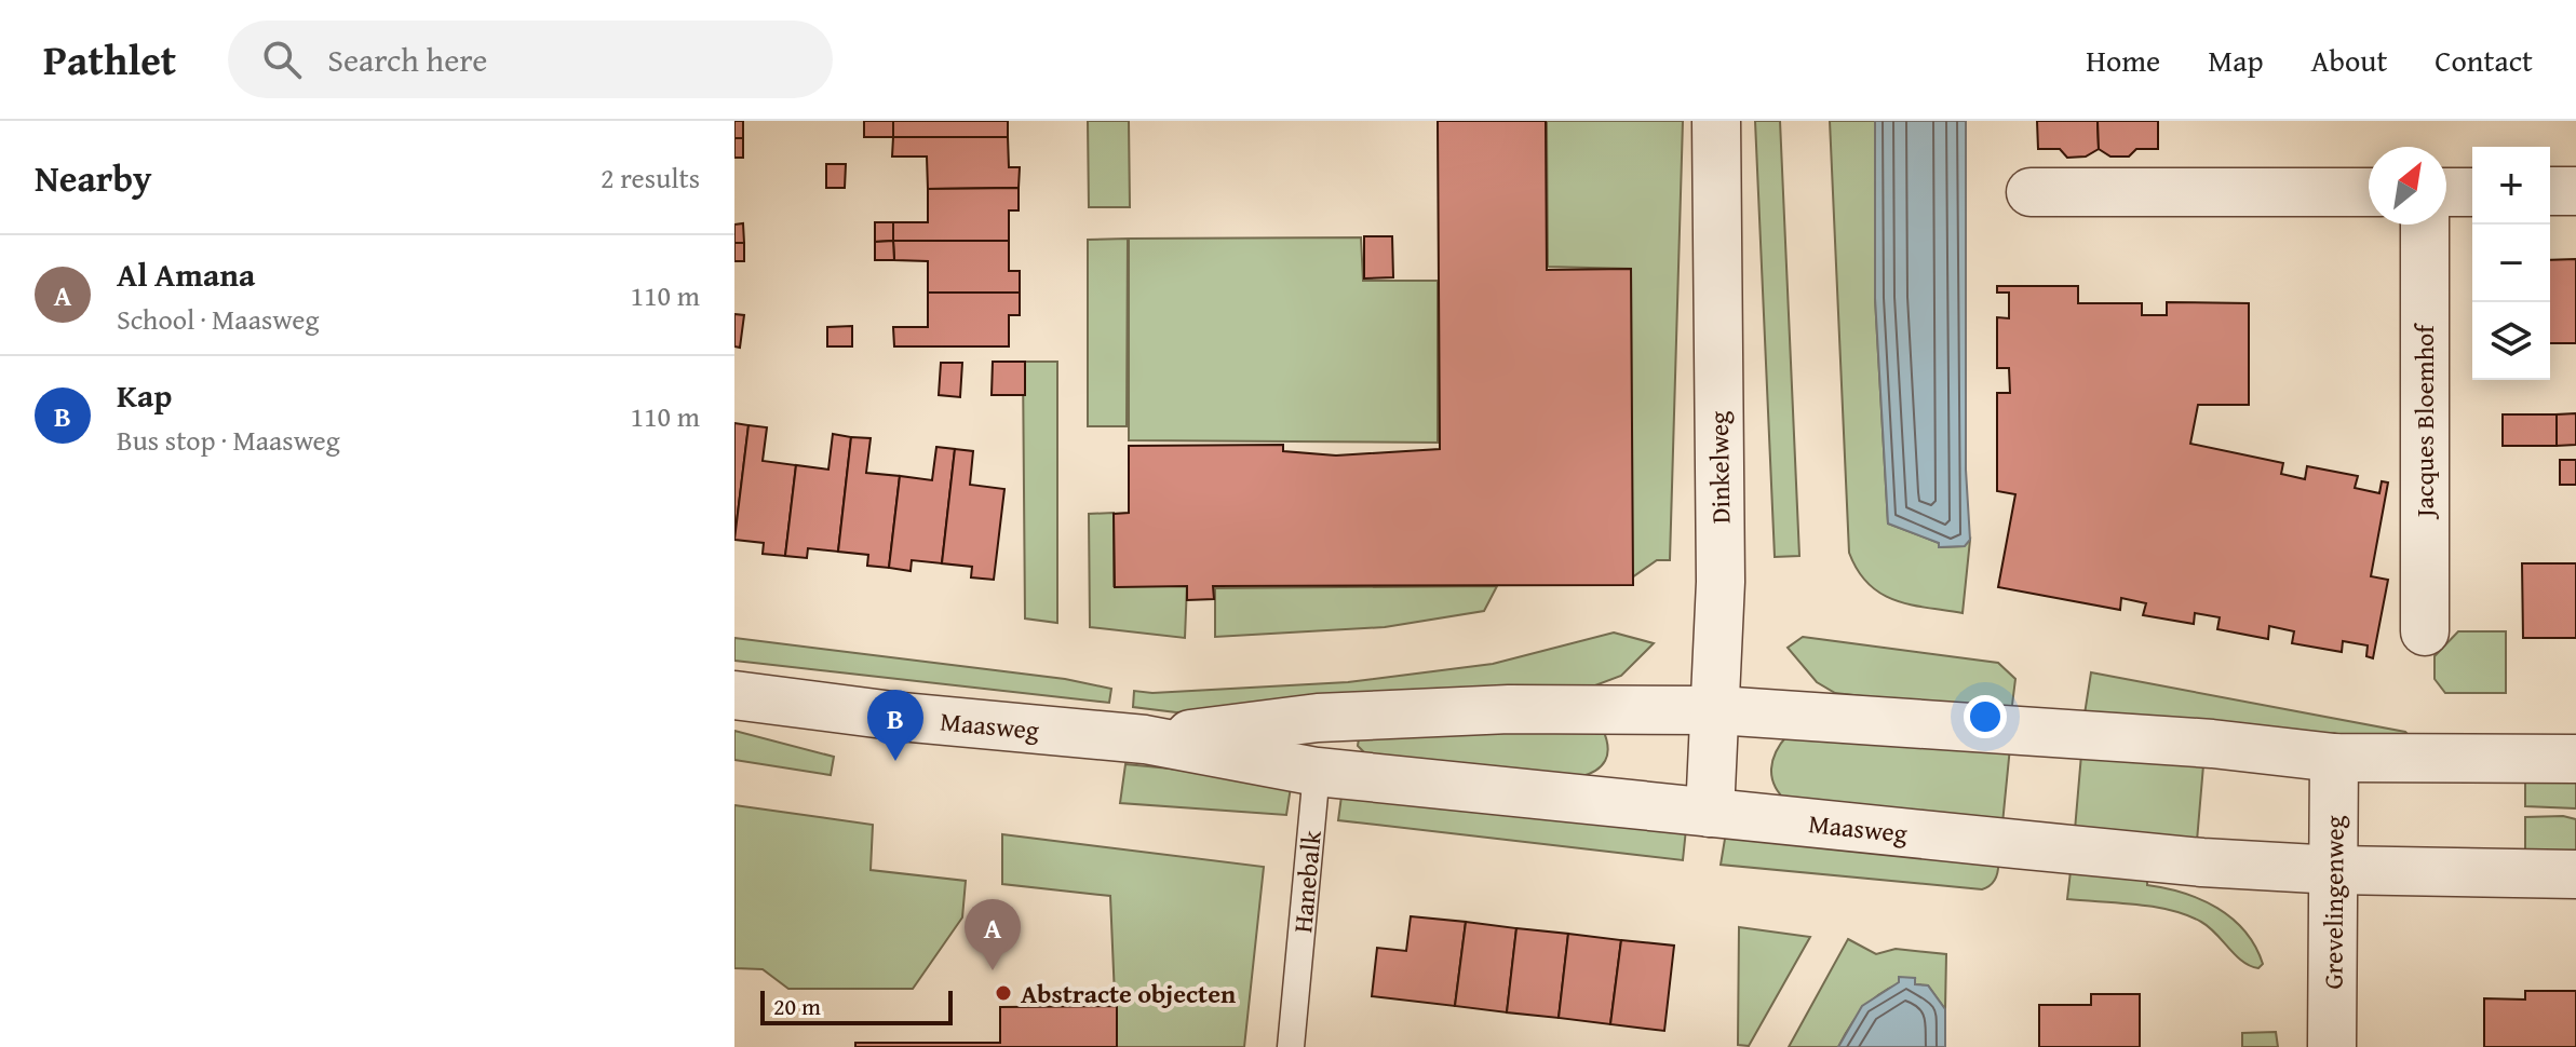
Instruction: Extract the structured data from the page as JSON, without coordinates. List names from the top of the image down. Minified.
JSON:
{"streets":{"street":["Jacques Bloemhof","Dinkelweg","Maasweg","Hanebalk","Grevelingenweg"]},"crossings":[["Dinkelweg","Maasweg"],["Maasweg","Hanebalk"],["Maasweg","Grevelingenweg"]],"places":["Abstracte objecten"],"scale_bar":"20 m","north":"top right","page":{"header":"Pathlet","search":"Search here","nav":["Home","Map","About","Contact"],"heading":["Nearby","2 results"],"map_buttons":["+","−"],"list":[{"mark":"A","name":"Al Amana","note":"School · Maasweg","value":"110 m"},{"mark":"B","name":"Kap","note":"Bus stop · Maasweg","value":"110 m"}],"pins":["B","A"],"scale":"20 m"}}
